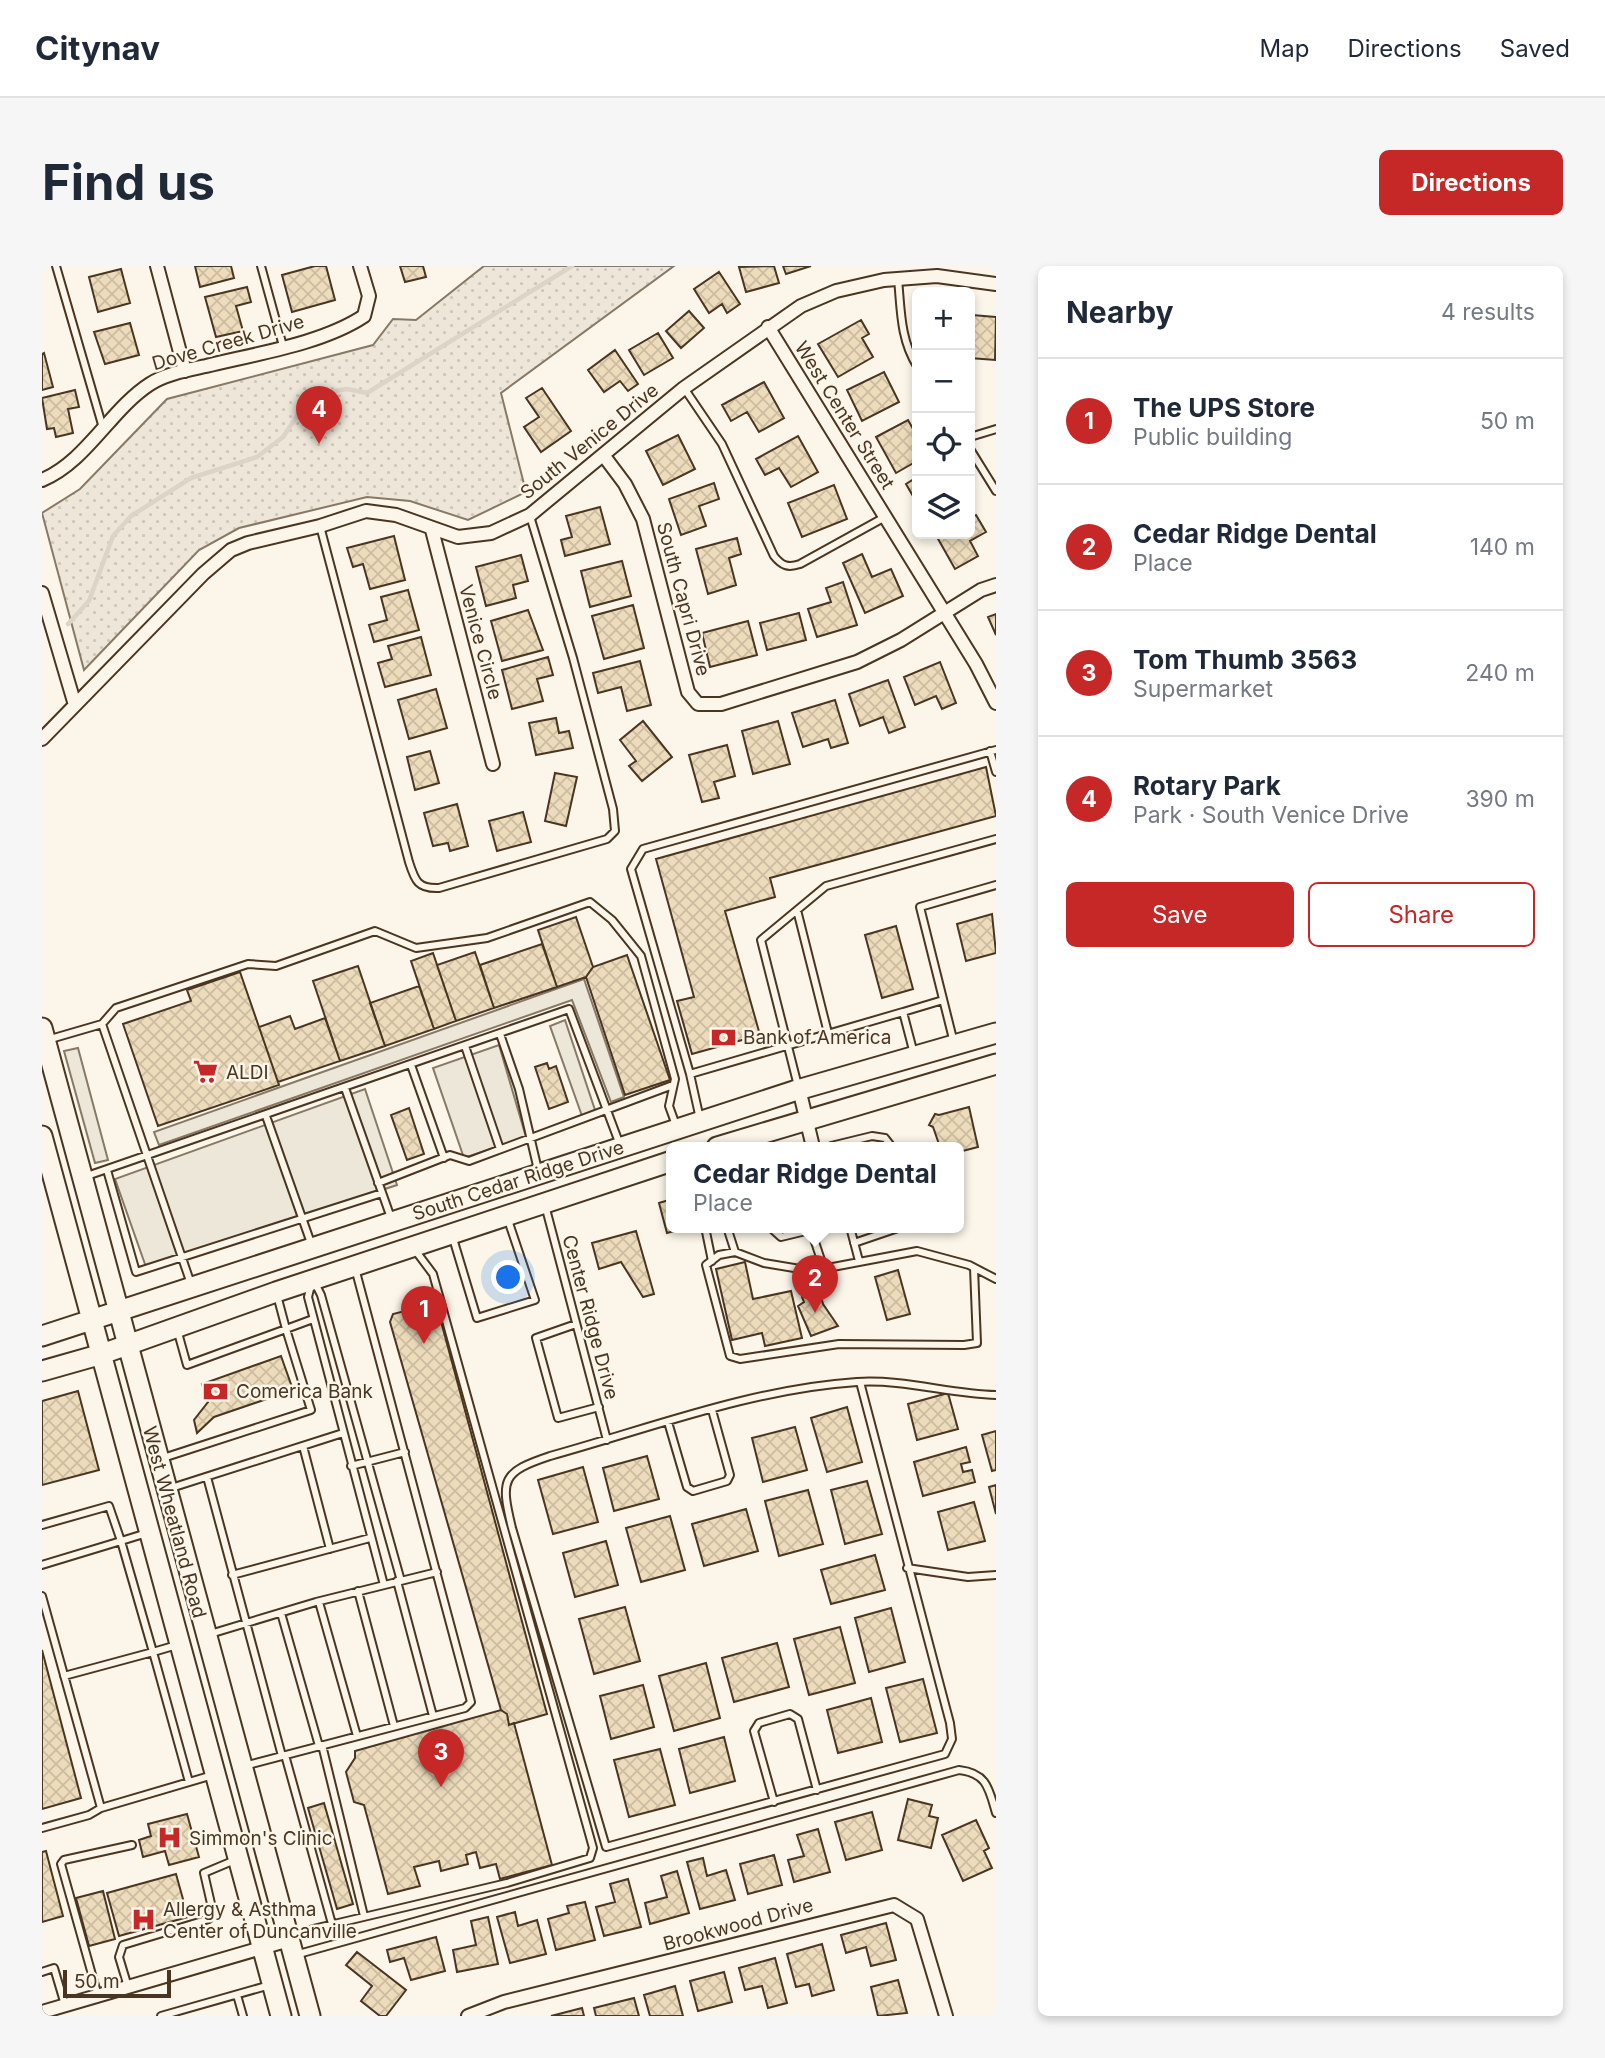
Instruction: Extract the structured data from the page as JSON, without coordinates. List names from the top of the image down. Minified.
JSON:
{"streets":{"main road":["South Cedar Ridge Drive","West Wheatland Road"],"street":["Dove Creek Drive","West Center Street","South Venice Drive","South Capri Drive","Venice Circle","Brookwood Drive"],"lane":["Center Ridge Drive"]},"crossings":[["West Center Street","South Venice Drive"],["West Center Street","South Capri Drive"],["South Venice Drive","South Capri Drive"],["South Venice Drive","Venice Circle"],["South Cedar Ridge Drive","Center Ridge Drive"],["South Cedar Ridge Drive","West Wheatland Road"]],"places":{"bank":["Bank of America","Comerica Bank"],"supermarket":["ALDI"],"hospital":["Simmon's Clinic","Allergy & Asthma Center of Duncanville"]},"scale_bar":"50 m","page":{"header":"Citynav","nav":["Map","Directions","Saved"],"buttons":["Directions",["Save","Share"]],"title":"Find us","heading":["Nearby","4 results"],"map_buttons":["+","−"],"list":[{"mark":"1","name":"The UPS Store","note":"Public building","value":"50 m"},{"mark":"2","name":"Cedar Ridge Dental","note":"Place","value":"140 m"},{"mark":"3","name":"Tom Thumb 3563","note":"Supermarket","value":"240 m"},{"mark":"4","name":"Rotary Park","note":"Park · South Venice Drive","value":"390 m"}],"pins":["4","2","1","3"],"popup":["Cedar Ridge Dental","Place"],"scale":"50 m"}}
